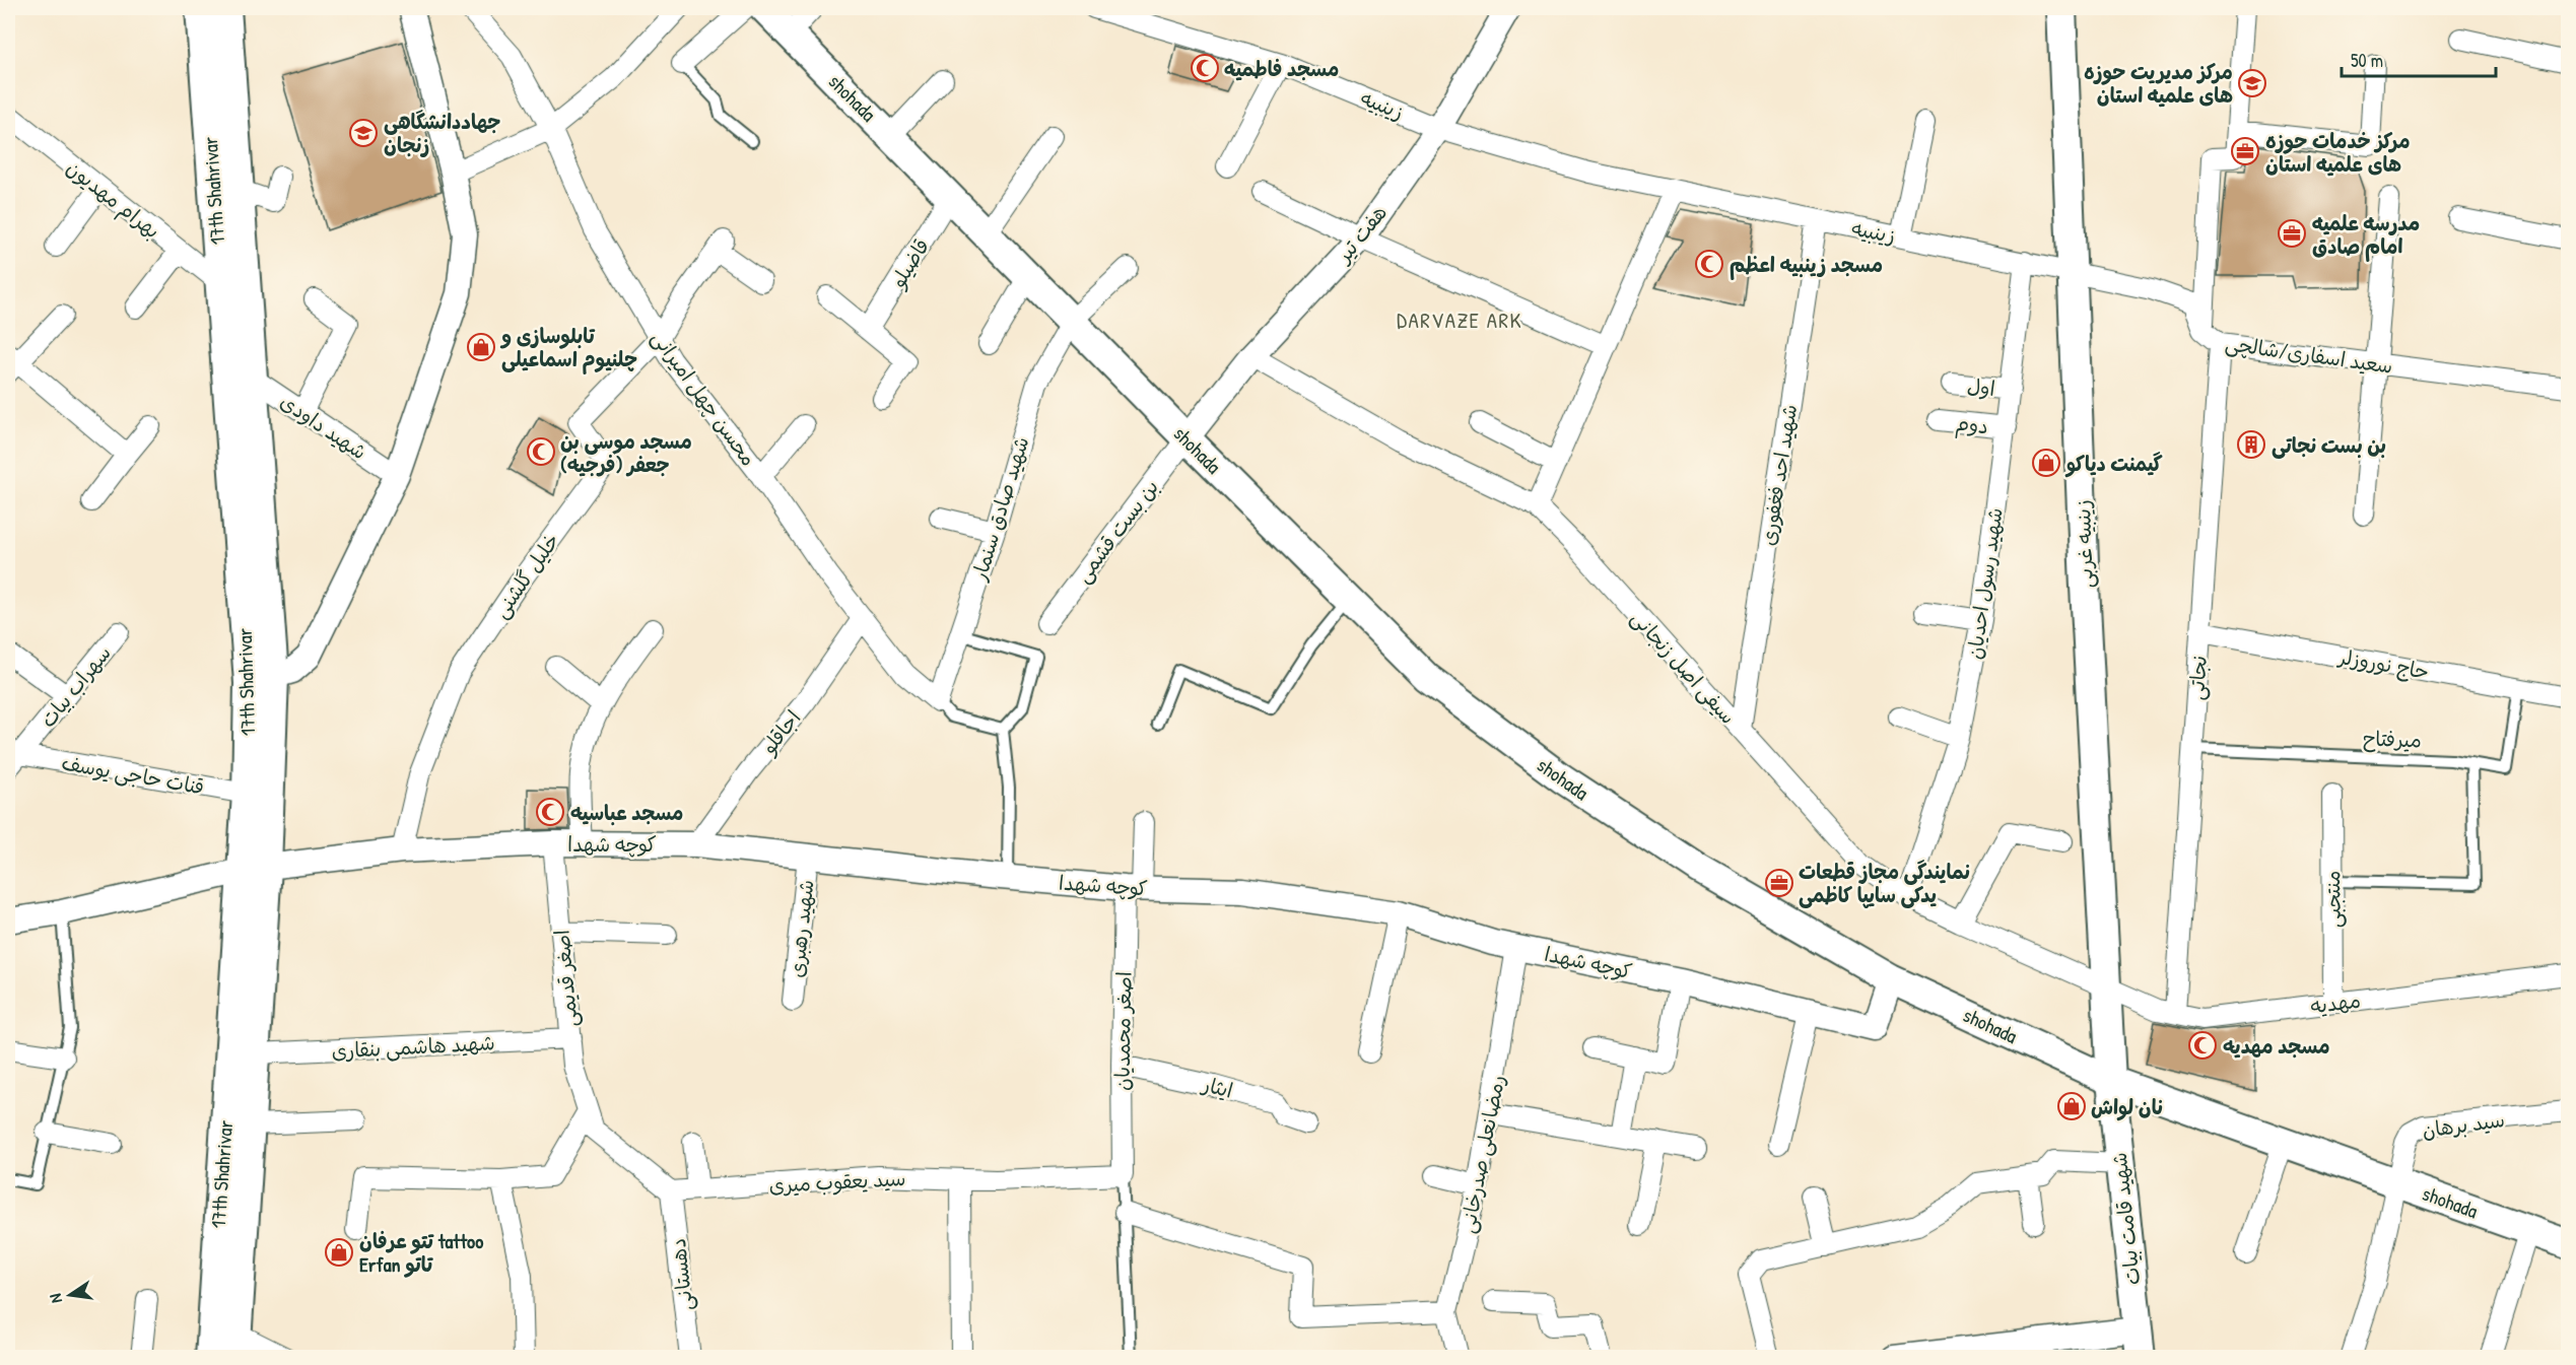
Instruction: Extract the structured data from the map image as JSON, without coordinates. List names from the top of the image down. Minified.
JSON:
{"streets":{"main road":["shohada","17th Shahrivar","زینبیه غربی","شهید قامت بیات"],"street":["زینبیه","بهرام مهدیون","هفت تیر","قاضیلو","سعید اسفاری/شالچی","اول","محسن چهل امیرانی","دوم","شهید داودی","شهید احد فغفوری","شهید صادق سنمار","بن بست قشمی","خلیل گلشنی","شهید رسول احدیان","حاج نوروزلر","سیفی اصل زنجانی","نجاتی","سهراب بیات","اجاقلو","قنات حاجی یوسف","کوچه شهدا","منتجبی","شهید رهبری","اصغر قدیمی","مهدیه","اصغر محمدیان","شهید هاشمی بنقاری","ایثار","سید برهان","رمضانعلی صدرخانی","سید یعقوب میری","دهستانی"],"lane":["میرفتاح"]},"crossings":[["shohada","هفت تیر"],["shohada","قاضیلو"],["shohada","شهید صادق سنمار"],["shohada","بن بست قشمی"],["shohada","زینبیه غربی"],["shohada","کوچه شهدا"],["shohada","سید برهان"],["shohada","شهید قامت بیات"],["زینبیه","هفت تیر"],["زینبیه","سعید اسفاری/شالچی"],["زینبیه","شهید احد فغفوری"],["زینبیه","زینبیه غربی"],["زینبیه","شهید رسول احدیان"],["17th Shahrivar","بهرام مهدیون"],["17th Shahrivar","شهید داودی"],["17th Shahrivar","قنات حاجی یوسف"],["17th Shahrivar","کوچه شهدا"],["17th Shahrivar","شهید هاشمی بنقاری"],["هفت تیر","بن بست قشمی"],["هفت تیر","سیفی اصل زنجانی"],["سعید اسفاری/شالچی","زینبیه غربی"],["سعید اسفاری/شالچی","نجاتی"],["اول","شهید رسول احدیان"],["محسن چهل امیرانی","شهید صادق سنمار"],["محسن چهل امیرانی","خلیل گلشنی"],["محسن چهل امیرانی","اجاقلو"],["دوم","شهید رسول احدیان"],["شهید احد فغفوری","سیفی اصل زنجانی"],["زینبیه غربی","سیفی اصل زنجانی"],["زینبیه غربی","مهدیه"],["زینبیه غربی","شهید قامت بیات"],["خلیل گلشنی","کوچه شهدا"],["شهید رسول احدیان","سیفی اصل زنجانی"],["حاج نوروزلر","نجاتی"],["حاج نوروزلر","میرفتاح"],["سیفی اصل زنجانی","مهدیه"],["نجاتی","میرفتاح"],["نجاتی","مهدیه"],["سهراب بیات","قنات حاجی یوسف"],["اجاقلو","کوچه شهدا"],["کوچه شهدا","شهید رهبری"],["کوچه شهدا","اصغر قدیمی"],["کوچه شهدا","اصغر محمدیان"],["کوچه شهدا","رمضانعلی صدرخانی"],["منتجبی","مهدیه"],["اصغر قدیمی","شهید هاشمی بنقاری"],["اصغر محمدیان","ایثار"],["اصغر محمدیان","سید یعقوب میری"],["سید یعقوب میری","دهستانی"]],"districts":["DARVAZE ARK"],"places":{"mosque":["مسجد فاطمیه","مسجد زینبیه اعظم","مسجد موسی بن جعفر (فرجیه)","مسجد عباسیه","مسجد مهدیه"],"school or university":["مرکز مدیریت حوزه های علمیه استان","جهاددانشگاهی زنجان"],"office":["مرکز خدمات حوزه های علمیه استان","مدرسه علمیه امام صادق","نمایندگی مجاز قطعات یدکی سایپا کاظمی"],"shop":["تابلوسازی و چلنیوم اسماعیلی","گیمنت دیاکو","نان لواش","تتو عرفان tattoo Erfan تاتو"],"building":["بن بست نجاتی"]},"scale_bar":"50 m","north":"left"}
